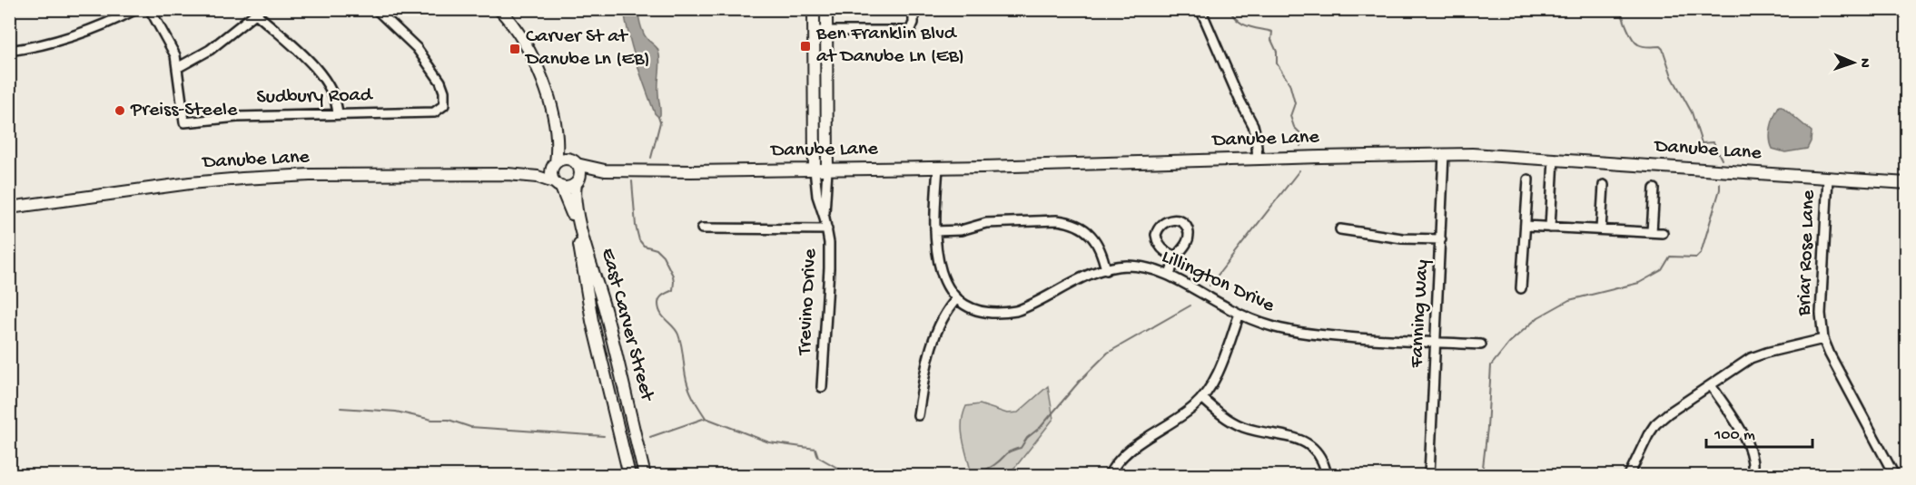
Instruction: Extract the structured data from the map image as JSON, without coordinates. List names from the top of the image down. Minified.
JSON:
{"streets":{"street":["Sudbury Road","Danube Lane","Briar Rose Lane","Lillington Drive","Trevino Drive","Fanning Way","East Carver Street"]},"crossings":[["Danube Lane","Briar Rose Lane"],["Danube Lane","Lillington Drive"],["Danube Lane","Trevino Drive"],["Danube Lane","Fanning Way"],["Danube Lane","East Carver Street"],["Lillington Drive","Fanning Way"]],"places":{"transit":["Ben Franklin Blvd at Danube Ln (EB)","Carver St at Danube Ln (EB)"],"other":["Preiss-Steele"]},"scale_bar":"100 m","north":"right"}
